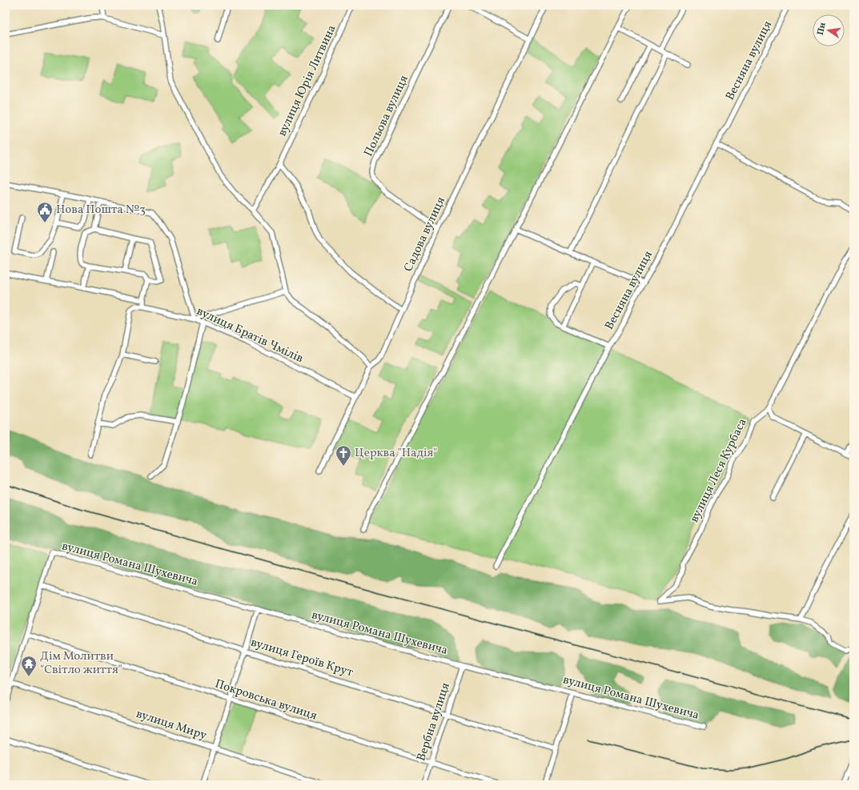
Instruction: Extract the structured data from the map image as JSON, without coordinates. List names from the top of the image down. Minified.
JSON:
{"streets":{"street":["Весняна вулиця","вулиця Юрія Литвина","Польова вулиця","Садова вулиця","вулиця Братів Чмілів","вулиця Леся Курбаса","вулиця Романа Шухевича","вулиця Героїв Крут","Покровська вулиця","Вербна вулиця","вулиця Миру"]},"crossings":[["Польова вулиця","Садова вулиця"],["Садова вулиця","вулиця Братів Чмілів"],["вулиця Романа Шухевича","вулиця Героїв Крут"],["вулиця Романа Шухевича","Вербна вулиця"],["вулиця Героїв Крут","Вербна вулиця"],["Покровська вулиця","Вербна вулиця"]],"places":{"public building":["Нова Пошта №3"],"church":["Церква \"Надія\""],"temple":["Дім Молитви \"Світло життя\""]},"north":"left"}
